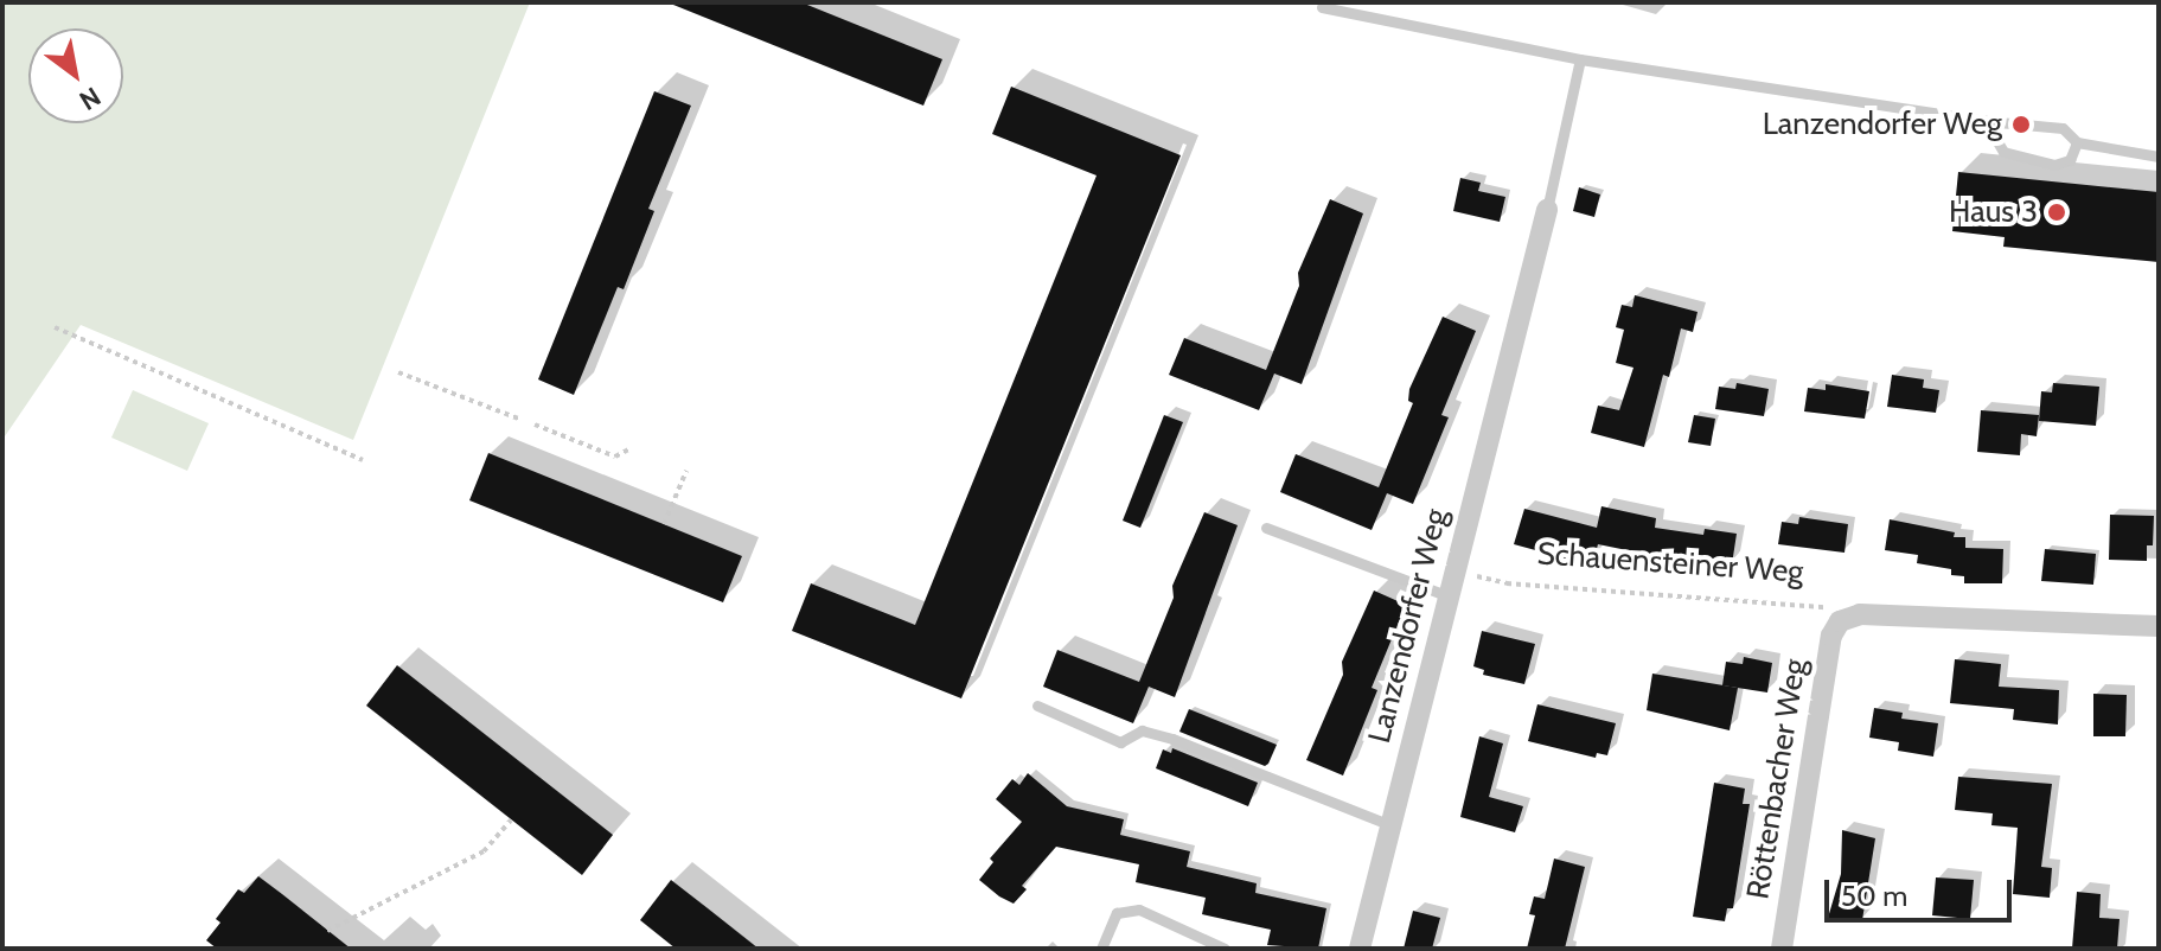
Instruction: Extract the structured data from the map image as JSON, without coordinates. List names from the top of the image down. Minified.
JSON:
{"streets":{"street":["Lanzendorfer Weg","Röttenbacher Weg"],"path":["Schauensteiner Weg"]},"crossings":[["Schauensteiner Weg","Lanzendorfer Weg"],["Schauensteiner Weg","Röttenbacher Weg"]],"places":["Lanzendorfer Weg","Haus 3"],"scale_bar":"50 m","north":"bottom right"}
